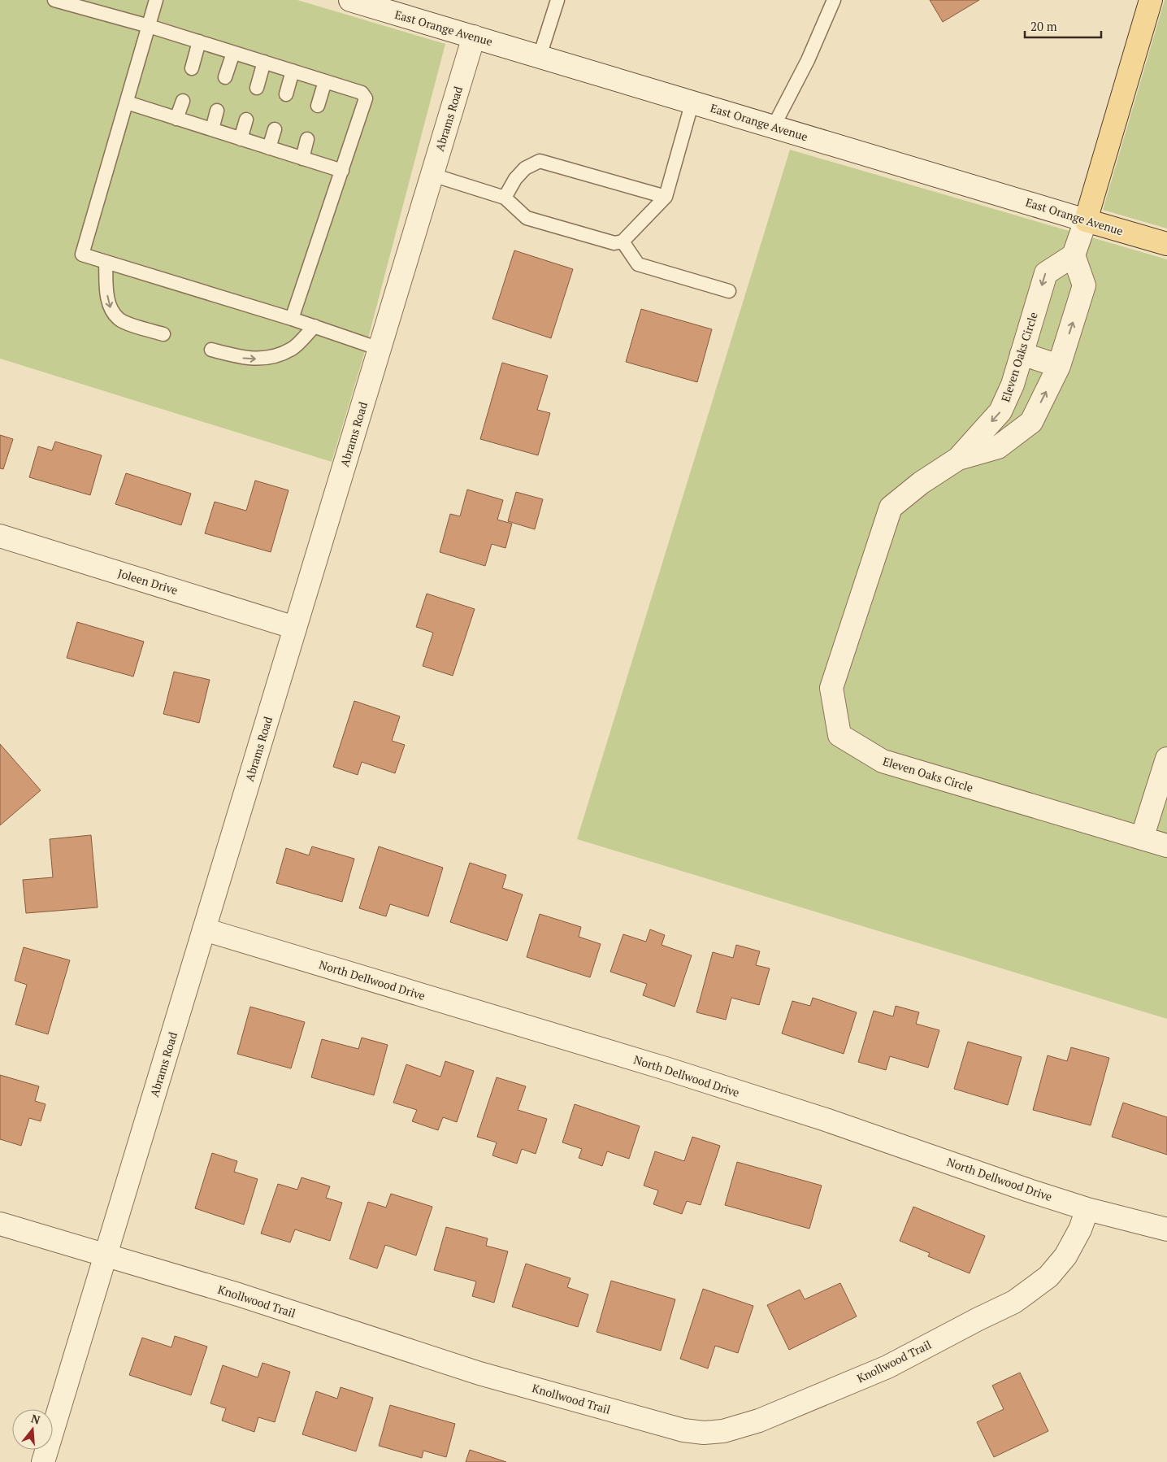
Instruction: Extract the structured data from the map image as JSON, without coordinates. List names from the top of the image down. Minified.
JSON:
{"streets":{"main road":["East Orange Avenue"],"street":["Abrams Road","Eleven Oaks Circle","Joleen Drive","North Dellwood Drive","Knollwood Trail"]},"crossings":[["East Orange Avenue","Abrams Road"],["Abrams Road","Joleen Drive"],["Abrams Road","North Dellwood Drive"],["Abrams Road","Knollwood Trail"],["North Dellwood Drive","Knollwood Trail"]],"scale_bar":"20 m","north":"top"}
